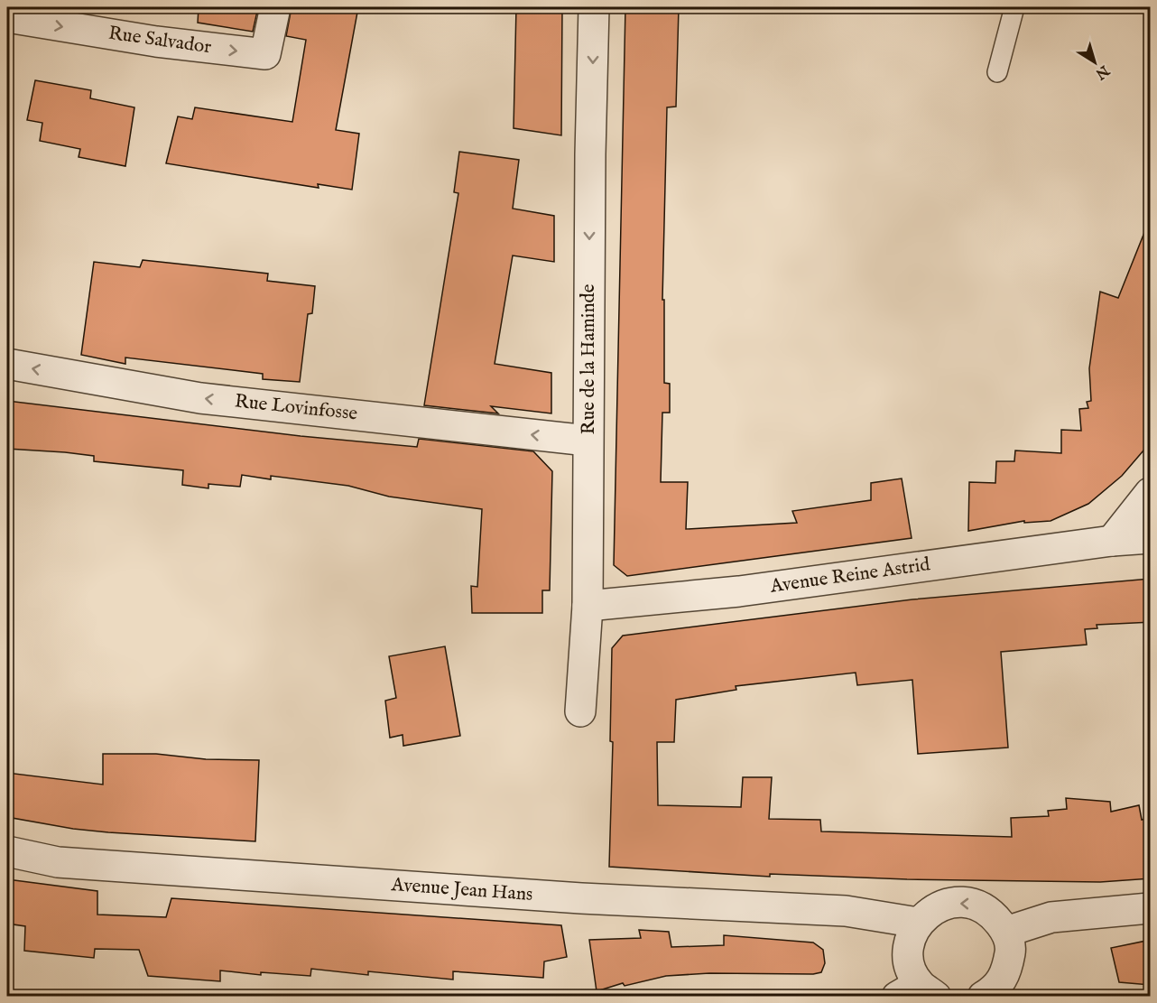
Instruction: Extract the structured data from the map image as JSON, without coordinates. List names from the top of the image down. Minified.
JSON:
{"streets":{"street":["Rue Salvador","Rue de la Haminde","Rue Lovinfosse","Avenue Reine Astrid","Avenue Jean Hans"]},"crossings":[["Rue de la Haminde","Rue Lovinfosse"],["Rue de la Haminde","Avenue Reine Astrid"]],"one_way":["Rue Salvador","Rue de la Haminde","Rue Lovinfosse"],"north":"bottom right"}
